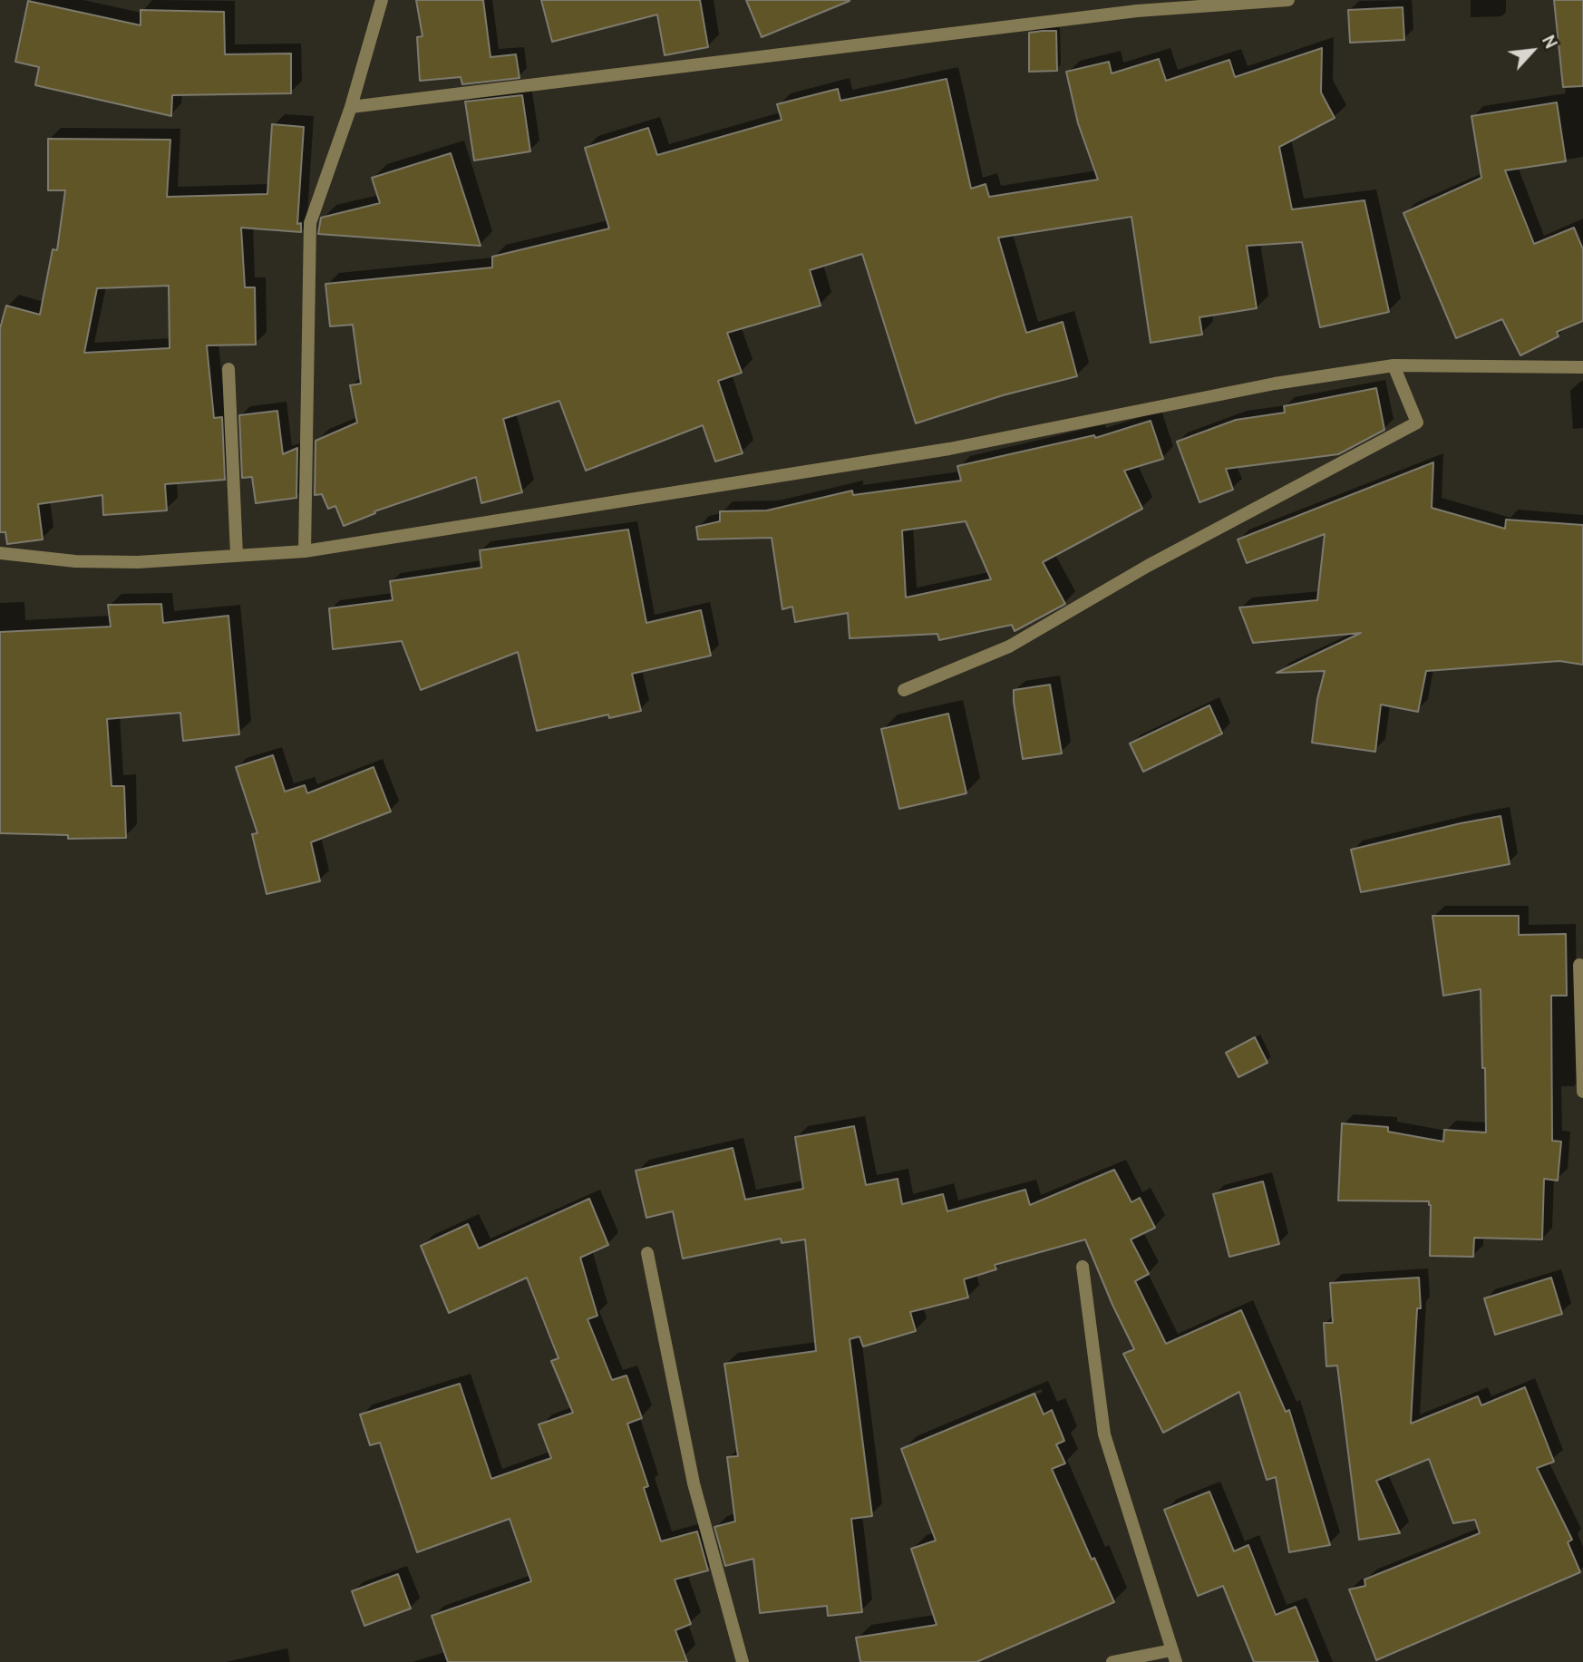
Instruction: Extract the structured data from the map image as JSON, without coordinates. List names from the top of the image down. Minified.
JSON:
{"north":"top right"}
